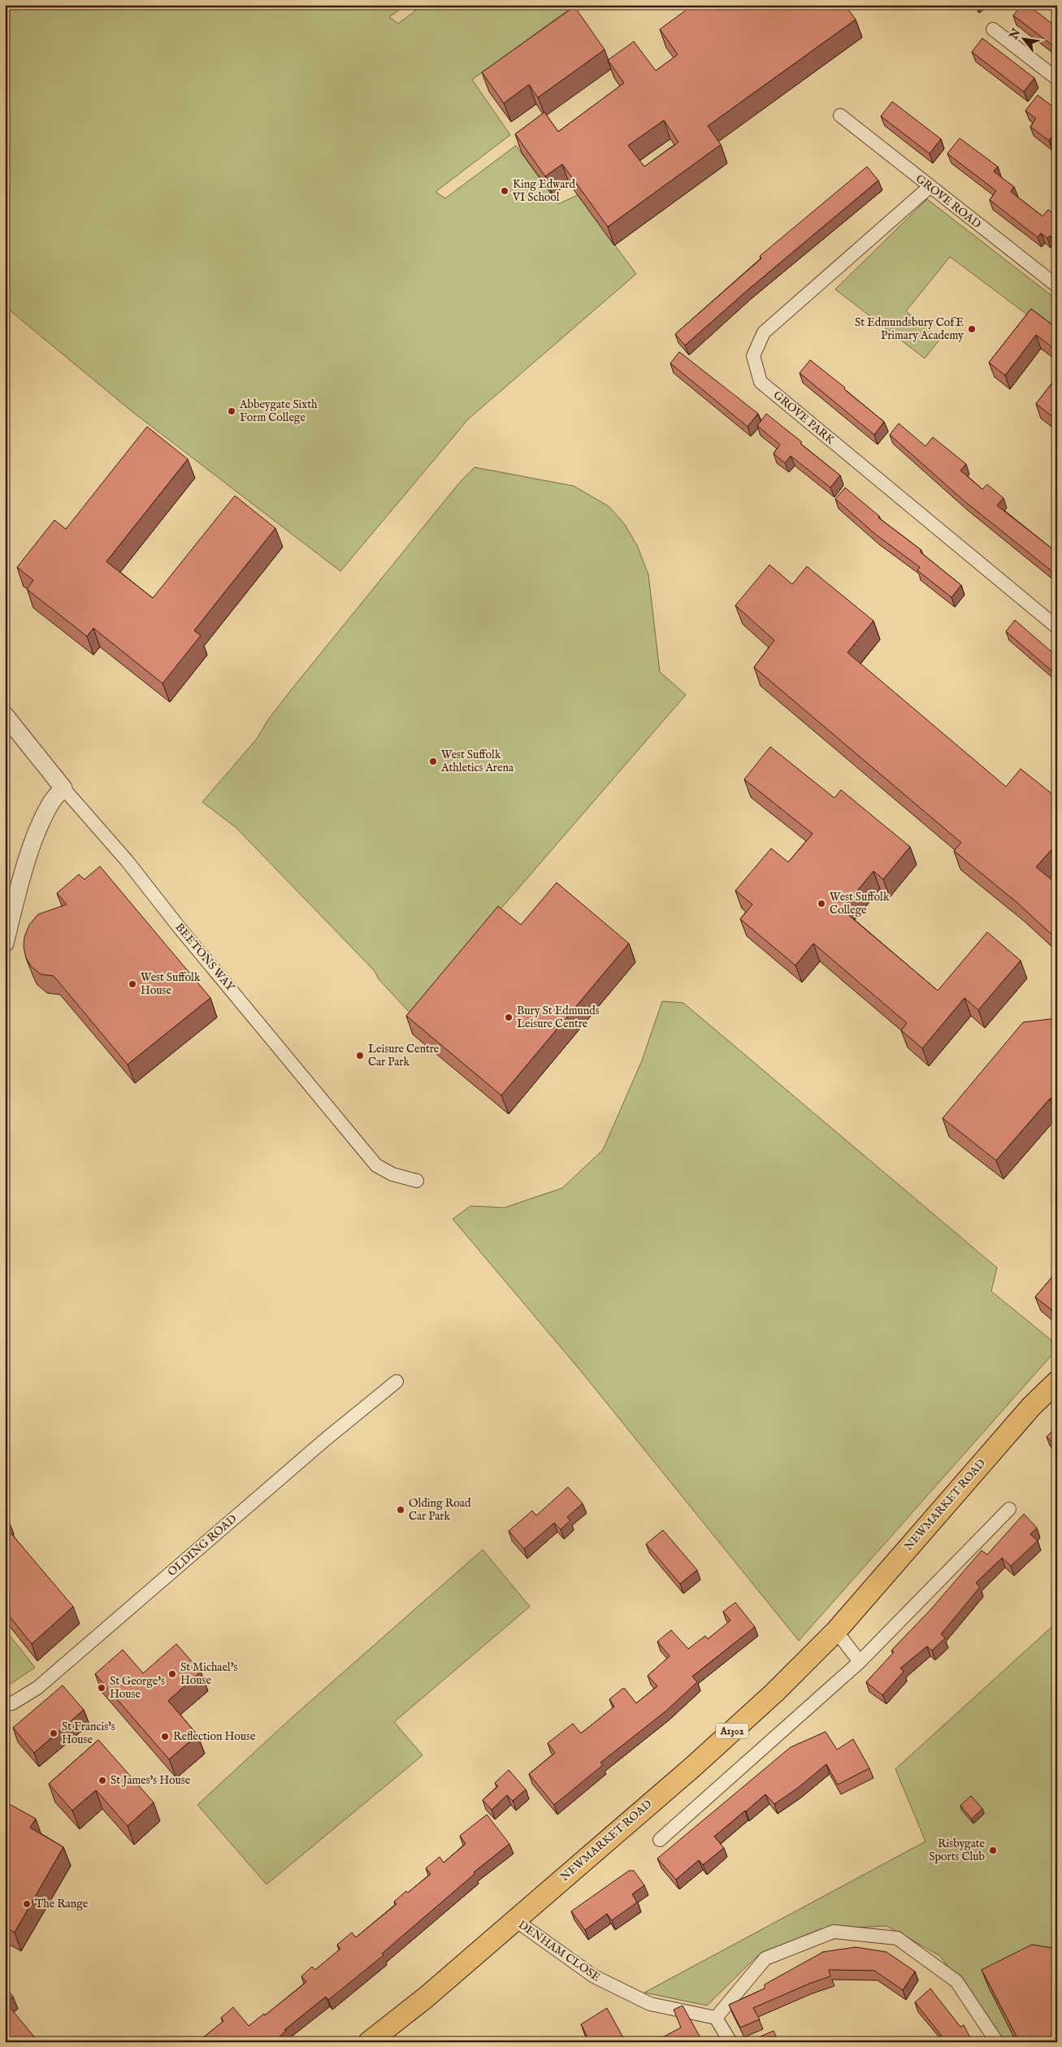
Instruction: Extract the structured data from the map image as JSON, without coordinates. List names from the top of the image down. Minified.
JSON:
{"streets":{"main road":["NEWMARKET ROAD","A1302"],"street":["GROVE ROAD","GROVE PARK","BEETONS WAY","OLDING ROAD","DENHAM CLOSE"]},"crossings":[["GROVE ROAD","GROVE PARK"],["NEWMARKET ROAD","DENHAM CLOSE"]],"places":["King Edward VI School","St Edmundsbury CofE Primary Academy","Abbeygate Sixth Form College","West Suffolk Athletics Arena","West Suffolk College","West Suffolk House","Bury St Edmunds Leisure Centre","Leisure Centre Car Park","Olding Road Car Park","St Michael's House","St George's House","St Francis's House","Reflection House","St James's House","Risbygate Sports Club","The Range"],"north":"top left"}
